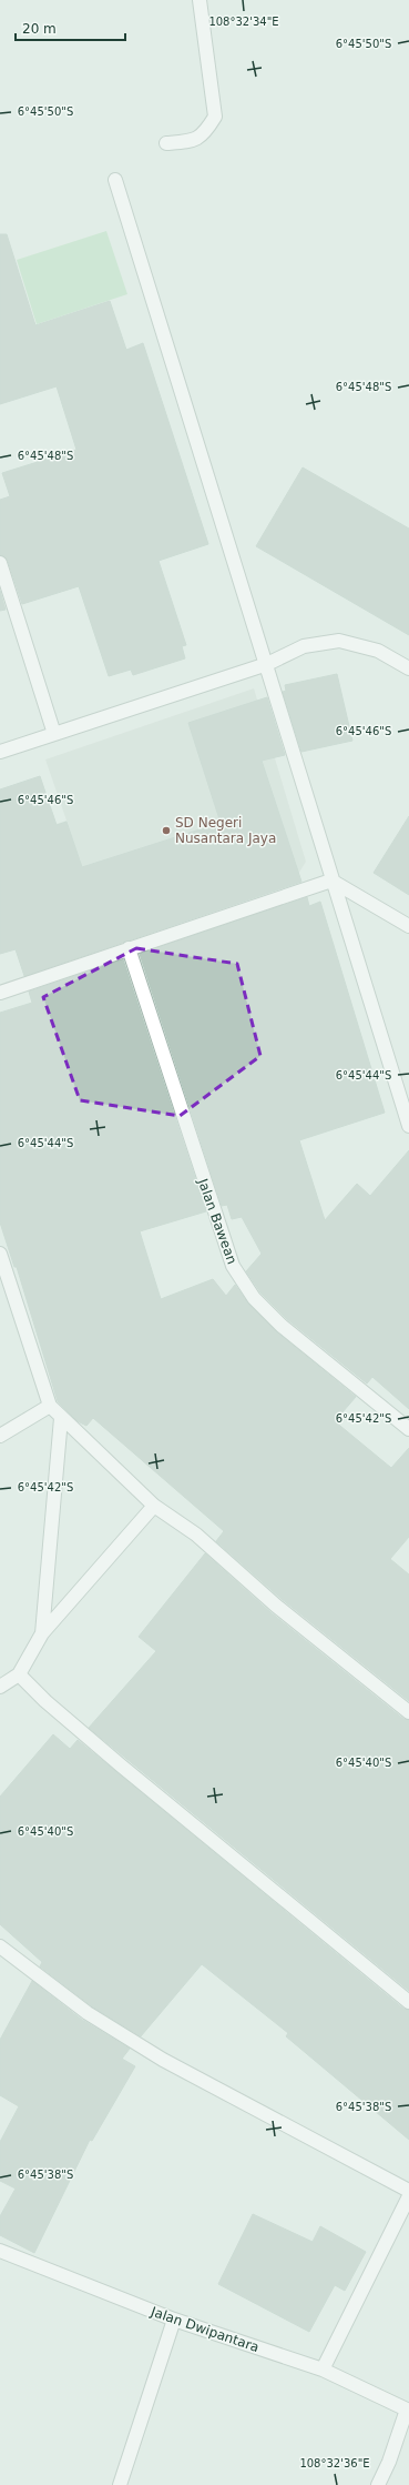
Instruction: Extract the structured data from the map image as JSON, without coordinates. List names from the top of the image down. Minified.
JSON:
{"streets":{"street":["Jalan Bawean","Jalan Dwipantara"]},"places":["SD Negeri Nusantara Jaya"],"scale_bar":"20 m","coordinates":["108°32'34\"E","6°45'50\"S","6°45'48\"S","6°45'46\"S","6°45'44\"S","6°45'42\"S","6°45'40\"S","6°45'38\"S","108°32'36\"E"]}
